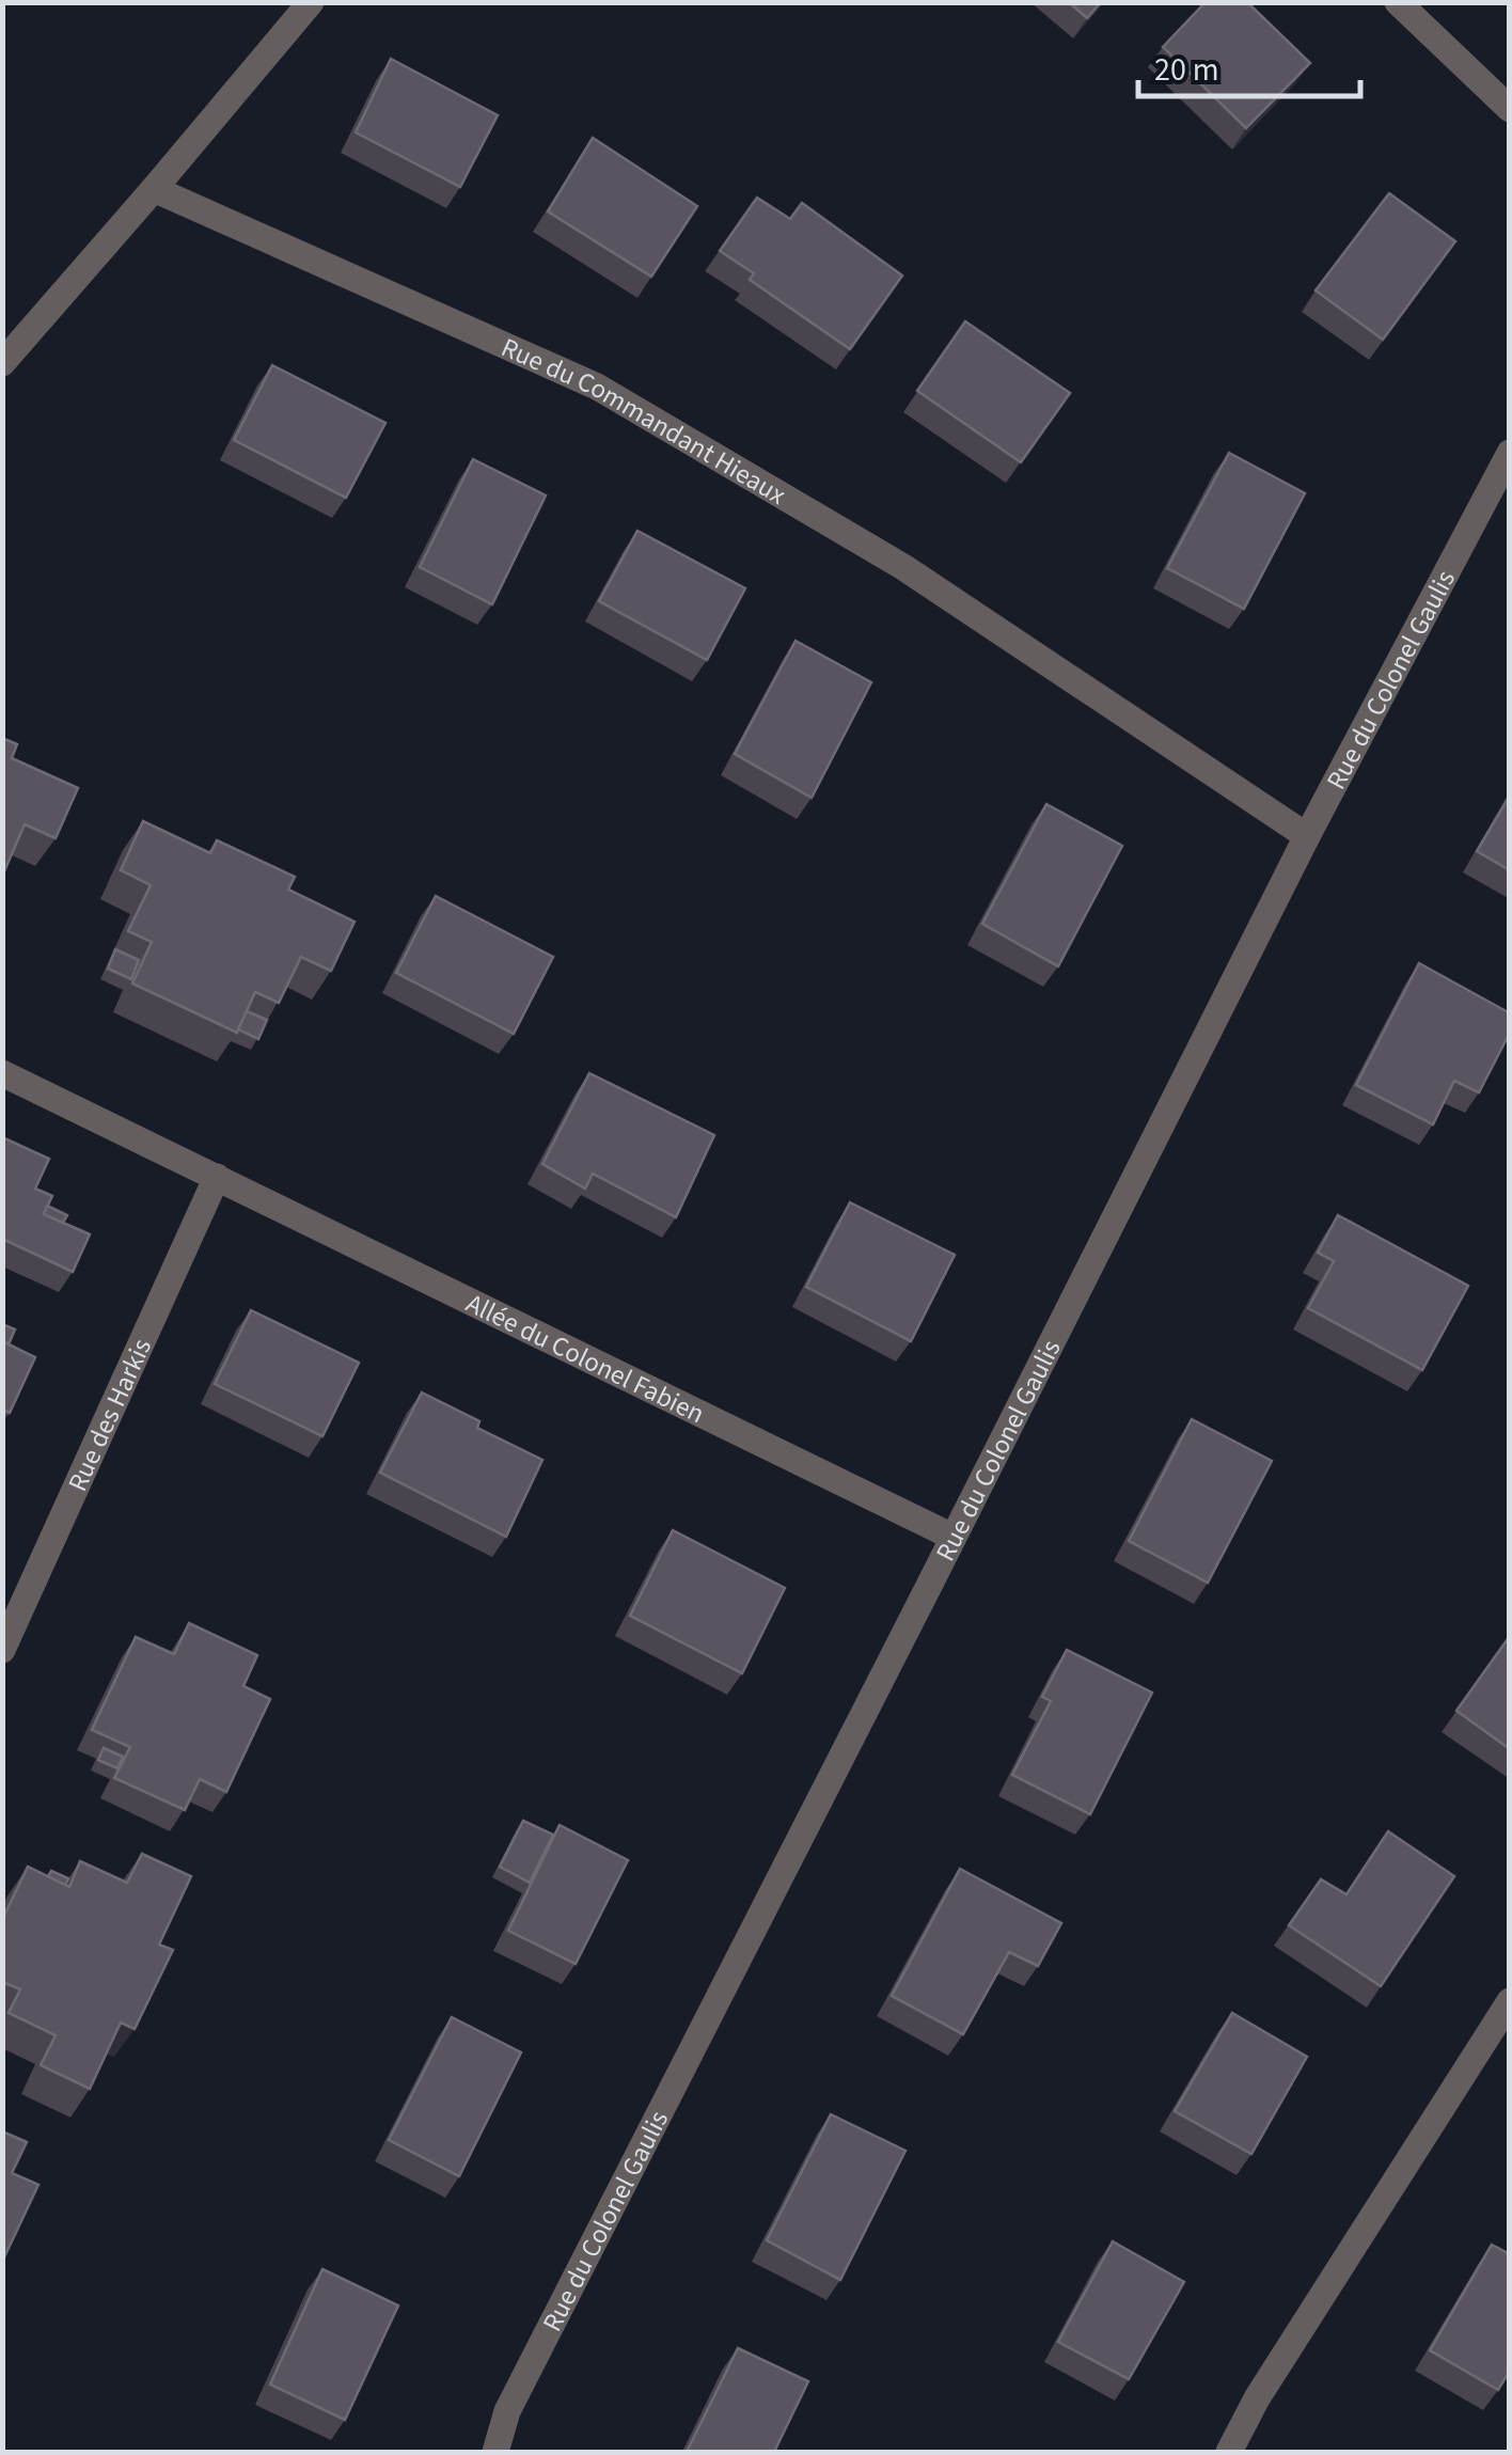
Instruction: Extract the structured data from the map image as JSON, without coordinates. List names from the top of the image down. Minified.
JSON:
{"streets":{"street":["Rue du Commandant Hieaux","Rue du Colonel Gaulis","Allée du Colonel Fabien","Rue des Harkis"]},"crossings":[["Rue du Commandant Hieaux","Rue du Colonel Gaulis"],["Rue du Colonel Gaulis","Allée du Colonel Fabien"],["Allée du Colonel Fabien","Rue des Harkis"]],"scale_bar":"20 m"}
